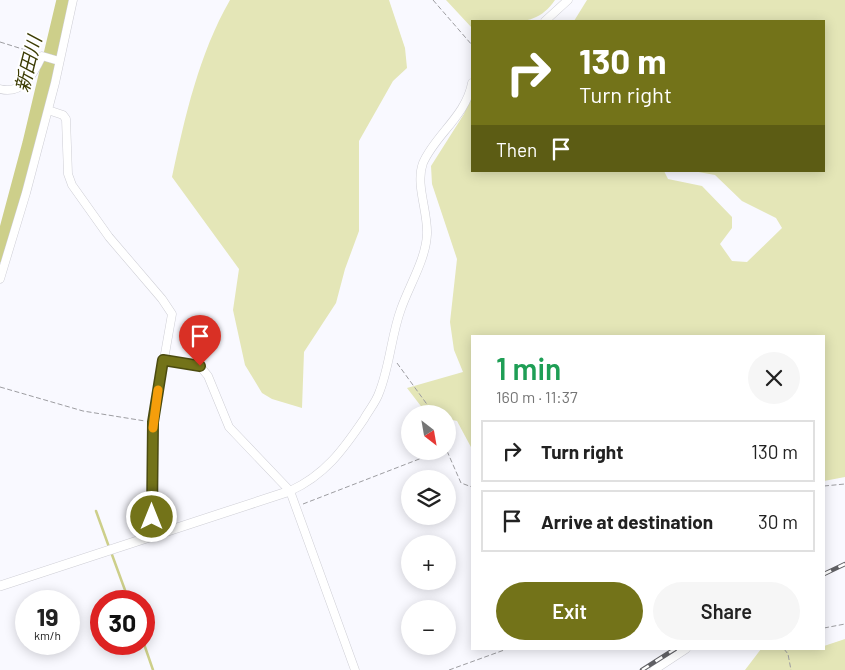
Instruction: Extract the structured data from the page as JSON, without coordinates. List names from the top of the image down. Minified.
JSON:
{"water":["新田川"],"north":"bottom right","page":{"turn":["130 m","Turn right"],"then":"Then","heading":["1 min","160 m · 11:37"],"map_buttons":["+","−"],"list":[{"name":"Turn right","value":"130 m"},{"name":"Arrive at destination","value":"30 m"}],"buttons":["Exit","Share"],"speed":"19 km/h","limit":"30"}}
